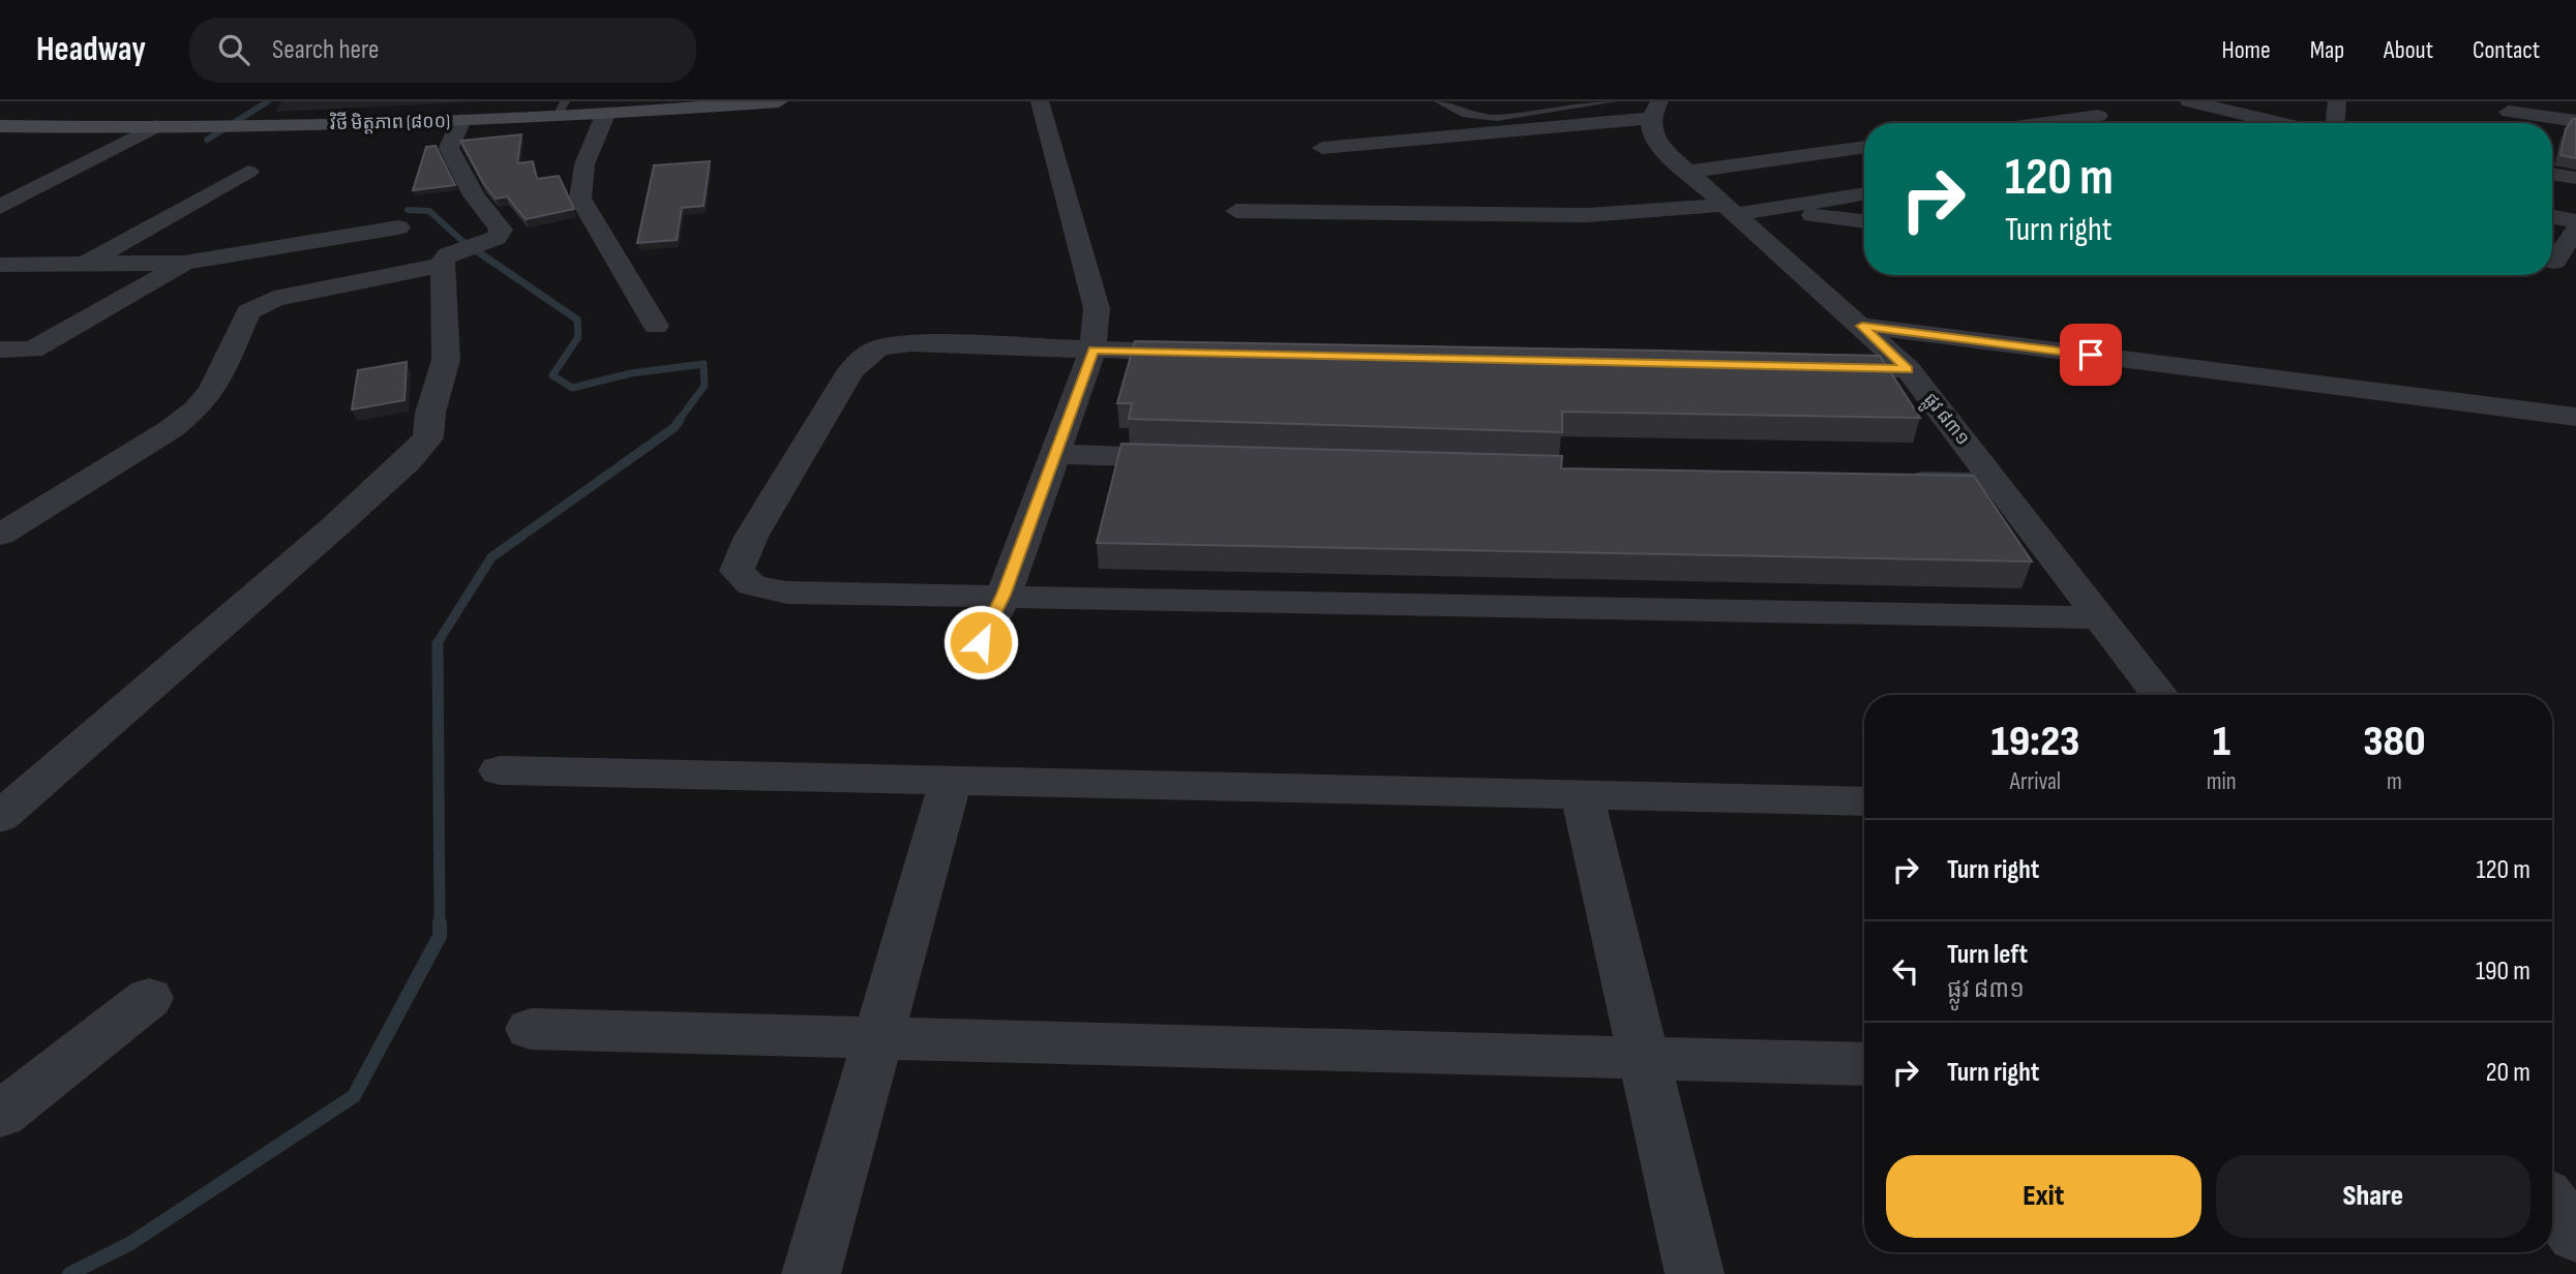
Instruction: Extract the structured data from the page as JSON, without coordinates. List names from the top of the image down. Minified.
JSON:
{"streets":{"main road":["វិថី មិត្តភាព (៨០០)"],"street":["ផ្លូវ ៨៣១"]},"page":{"header":"Headway","search":"Search here","nav":["Home","Map","About","Contact"],"turn":["120 m","Turn right"],"eta":["19:23","Arrival","1","min","380","m"],"list":[{"name":"Turn right","value":"120 m"},{"name":"Turn left","note":"ផ្លូវ ៨៣១","value":"190 m"},{"name":"Turn right","value":"20 m"}],"buttons":["Exit","Share"]}}
